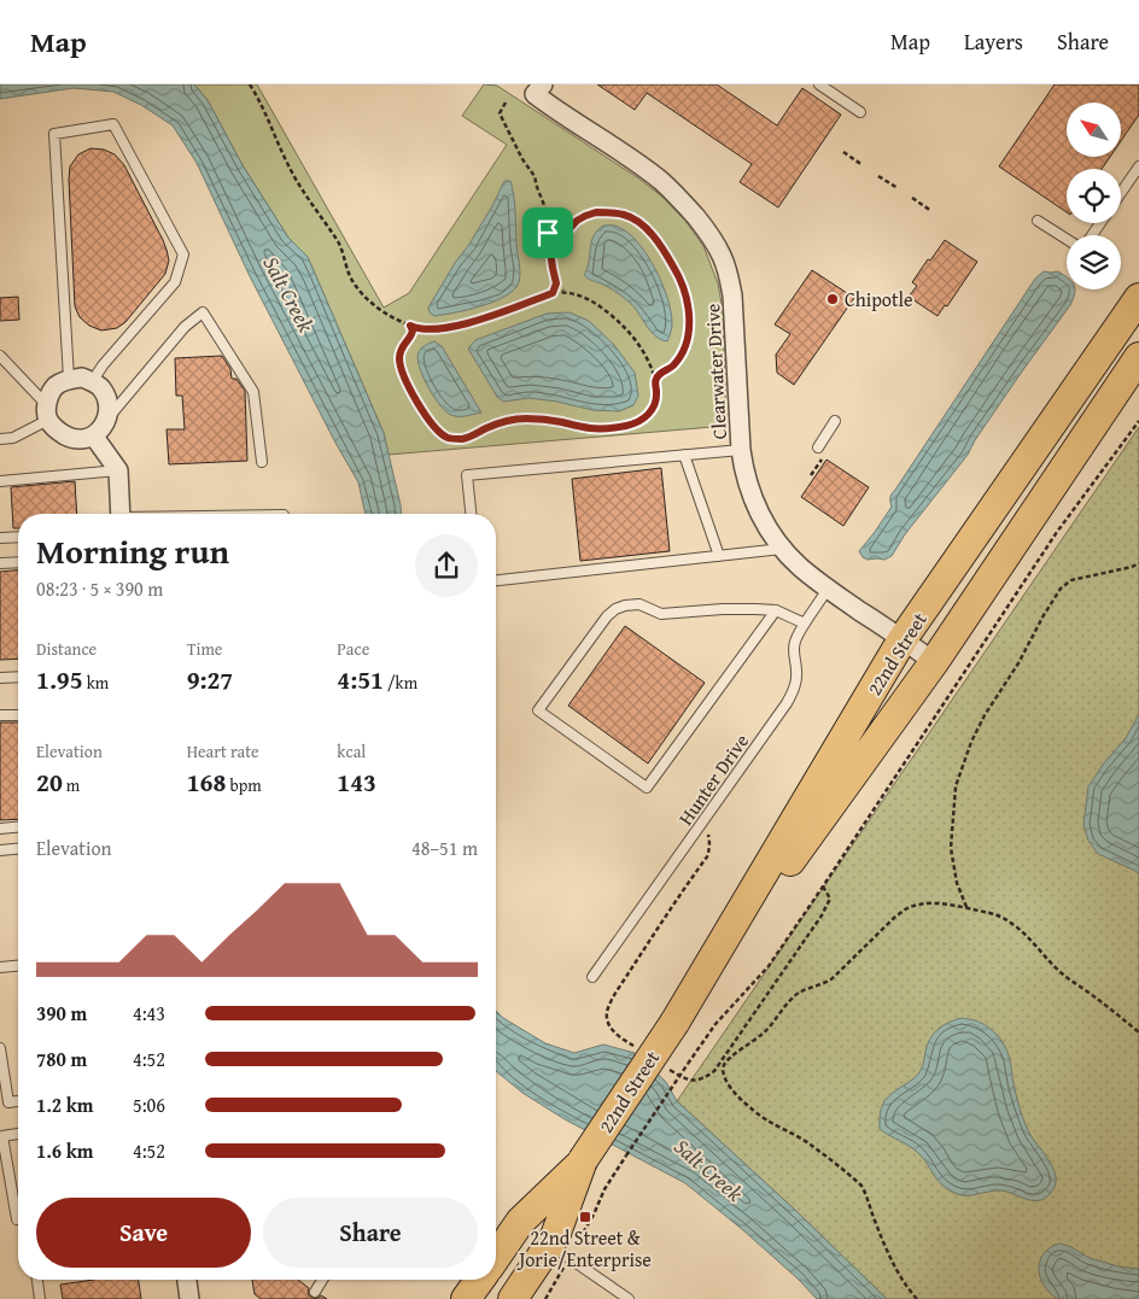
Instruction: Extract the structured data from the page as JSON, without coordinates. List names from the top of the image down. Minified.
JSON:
{"streets":{"main road":["22nd Street"],"street":["Clearwater Drive"],"lane":["Hunter Drive"]},"crossings":[["Clearwater Drive","22nd Street"],["Clearwater Drive","Hunter Drive"]],"water":["Salt Creek"],"places":{"other":["Chipotle"],"transit":["22nd Street & Jorie/Enterprise"]},"north":"top left","page":{"header":"Map","nav":["Map","Layers","Share"],"heading":["Morning run","08:23 · 5 × 390 m"],"stats":[["Distance","1.95 km"],["Time","9:27"],["Pace","4:51 /km"],["Elevation","20 m"],["Heart rate","168 bpm"],["kcal","143"]],"chart":["Elevation","48–51 m"],"list":[{"name":"390 m","note":"4:43"},{"name":"780 m","note":"4:52"},{"name":"1.2 km","note":"5:06"},{"name":"1.6 km","note":"4:52"}],"buttons":["Save","Share"]}}
